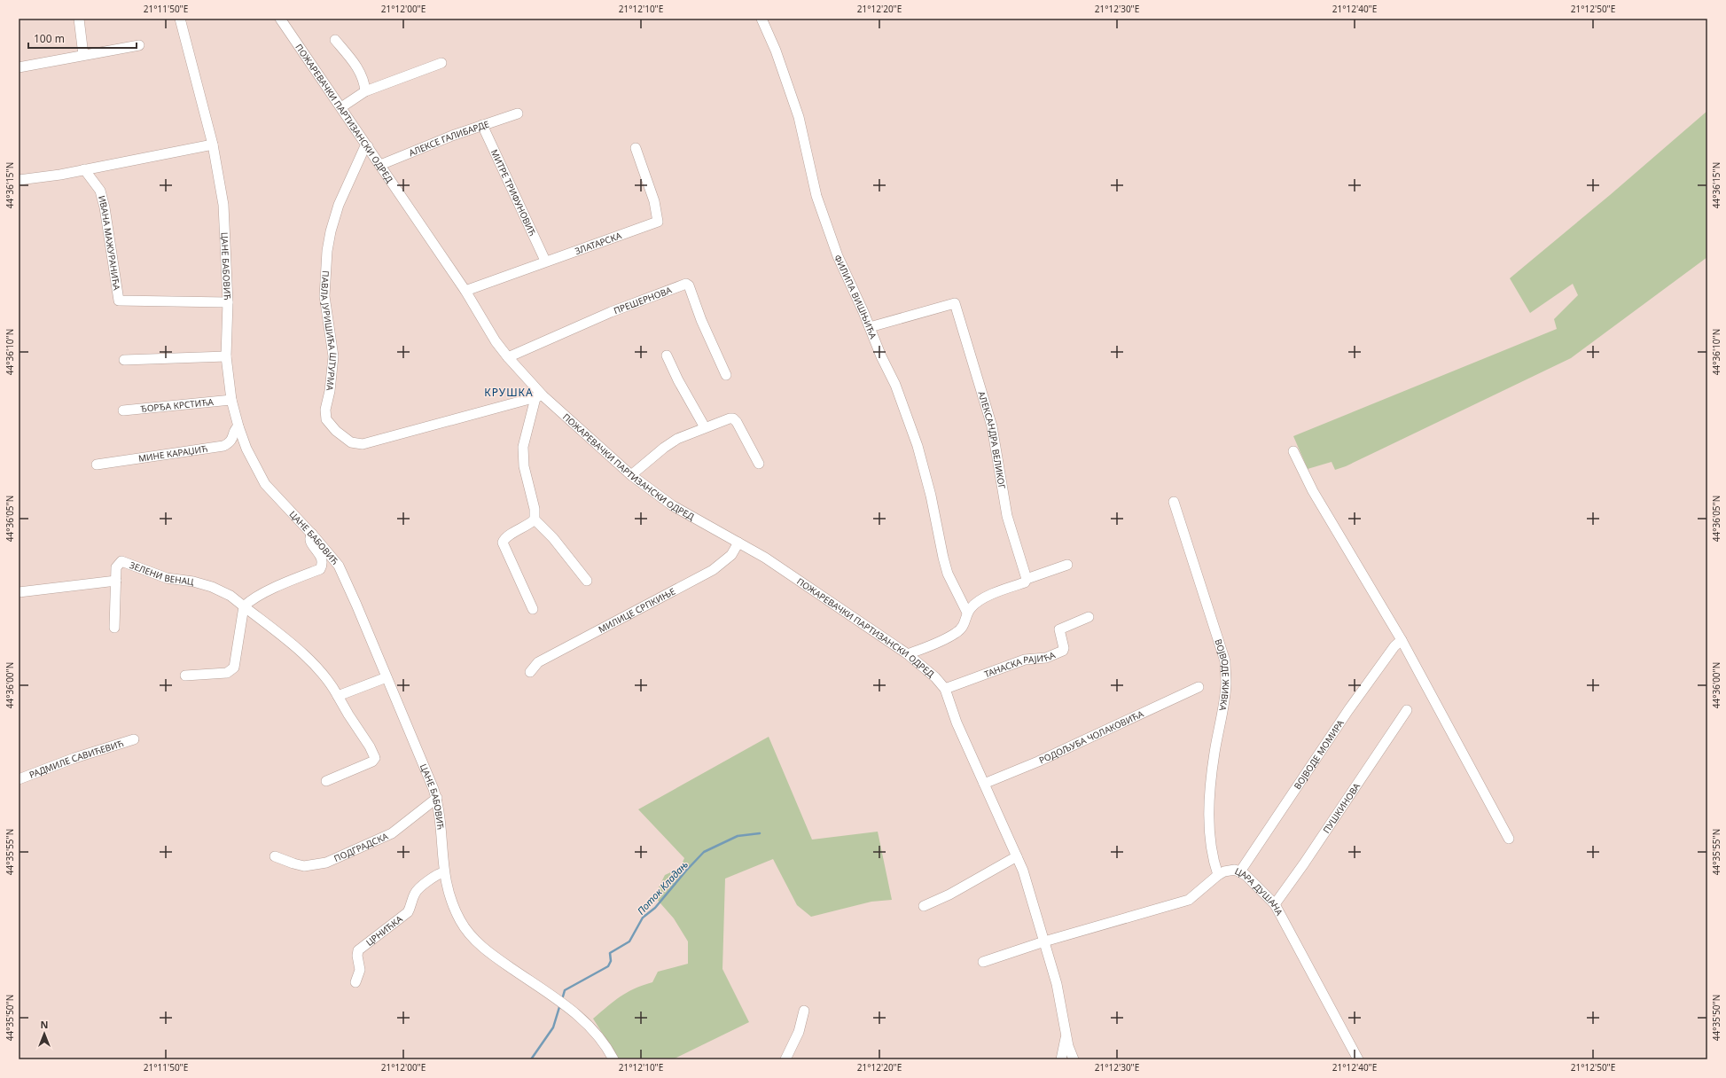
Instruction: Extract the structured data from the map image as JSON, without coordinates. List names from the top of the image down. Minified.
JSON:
{"streets":{"street":["ПОЖАРЕВАЧКИ ПАРТИЗАНСКИ ОДРЕД","АЛЕКСЕ ГАЛИБАРДЕ","МИТРЕ ТРИФУНОВИЋ","ЗЛАТАРСКА","ИВАНА МАЖУРАНИЋА","ЦАНЕ БАБОВИЋ","ФИЛИПА ВИШЊИЋА","ПРЕШЕРНОВА","ПАВЛА ЈУРИШИЋА ШТУРМА","ЂОРЂА КРСТИЋА","АЛЕКСАНДРА ВЕЛИКОГ","МИНЕ КАРАЏИЋ","ЗЕЛЕНИ ВЕНАЦ","МИЛИЦЕ СРПКИЊЕ","ТАНАСКА РАЈИЋА","ВОЈВОДЕ ЖИВКА","РОДОЉУБА ЧОЛАКОВИЋА","ВОЈВОДЕ МОМИРА","РАДМИЛЕ САВИЋЕВИЋ","ПУШКИНОВА","ПОДГРАДСКА","ЦАРА ДУШАНА","ЦРНИЋКА"]},"crossings":[["ПОЖАРЕВАЧКИ ПАРТИЗАНСКИ ОДРЕД","АЛЕКСЕ ГАЛИБАРДЕ"],["ПОЖАРЕВАЧКИ ПАРТИЗАНСКИ ОДРЕД","ЗЛАТАРСКА"],["ПОЖАРЕВАЧКИ ПАРТИЗАНСКИ ОДРЕД","ПРЕШЕРНОВА"],["ПОЖАРЕВАЧКИ ПАРТИЗАНСКИ ОДРЕД","ПАВЛА ЈУРИШИЋА ШТУРМА"],["ПОЖАРЕВАЧКИ ПАРТИЗАНСКИ ОДРЕД","МИЛИЦЕ СРПКИЊЕ"],["ПОЖАРЕВАЧКИ ПАРТИЗАНСКИ ОДРЕД","ТАНАСКА РАЈИЋА"],["ПОЖАРЕВАЧКИ ПАРТИЗАНСКИ ОДРЕД","РОДОЉУБА ЧОЛАКОВИЋА"],["ПОЖАРЕВАЧКИ ПАРТИЗАНСКИ ОДРЕД","ЦАРА ДУШАНА"],["АЛЕКСЕ ГАЛИБАРДЕ","МИТРЕ ТРИФУНОВИЋ"],["МИТРЕ ТРИФУНОВИЋ","ЗЛАТАРСКА"],["ИВАНА МАЖУРАНИЋА","ЦАНЕ БАБОВИЋ"],["ЦАНЕ БАБОВИЋ","ЂОРЂА КРСТИЋА"],["ЦАНЕ БАБОВИЋ","МИНЕ КАРАЏИЋ"],["ЦАНЕ БАБОВИЋ","ПОДГРАДСКА"],["ЦАНЕ БАБОВИЋ","ЦРНИЋКА"],["ФИЛИПА ВИШЊИЋА","АЛЕКСАНДРА ВЕЛИКОГ"],["ВОЈВОДЕ ЖИВКА","ЦАРА ДУШАНА"],["ВОЈВОДЕ МОМИРА","ЦАРА ДУШАНА"],["ПУШКИНОВА","ЦАРА ДУШАНА"]],"districts":["КРУШКА"],"water":["Поток Кладањ"],"scale_bar":"100 m","north":"top","coordinates":["21°11'50\"E","21°12'00\"E","21°12'10\"E","21°12'20\"E","21°12'30\"E","21°12'40\"E","21°12'50\"E","44°36'15\"N","44°36'10\"N","44°36'05\"N","44°36'00\"N","44°35'55\"N","44°35'50\"N"]}
